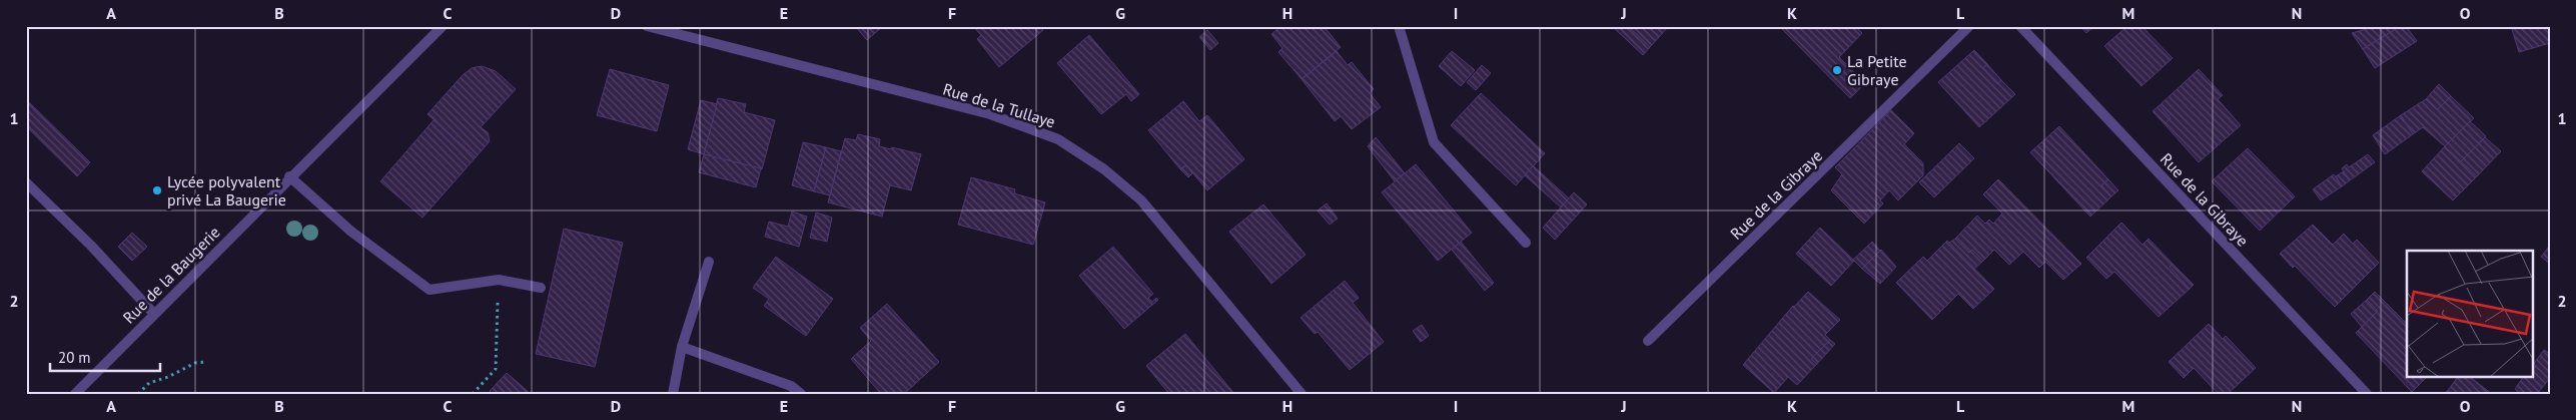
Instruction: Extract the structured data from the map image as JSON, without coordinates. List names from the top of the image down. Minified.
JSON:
{"streets":{"street":["Rue de la Tullaye","Rue de la Gibraye","Rue de la Baugerie"]},"places":["La Petite Gibraye","Lycée polyvalent privé La Baugerie"],"scale_bar":"20 m","grid":{"columns":["A","B","C","D","E","F","G","H","I","J","K","L","M","N","O"],"rows":["1","2"]}}
